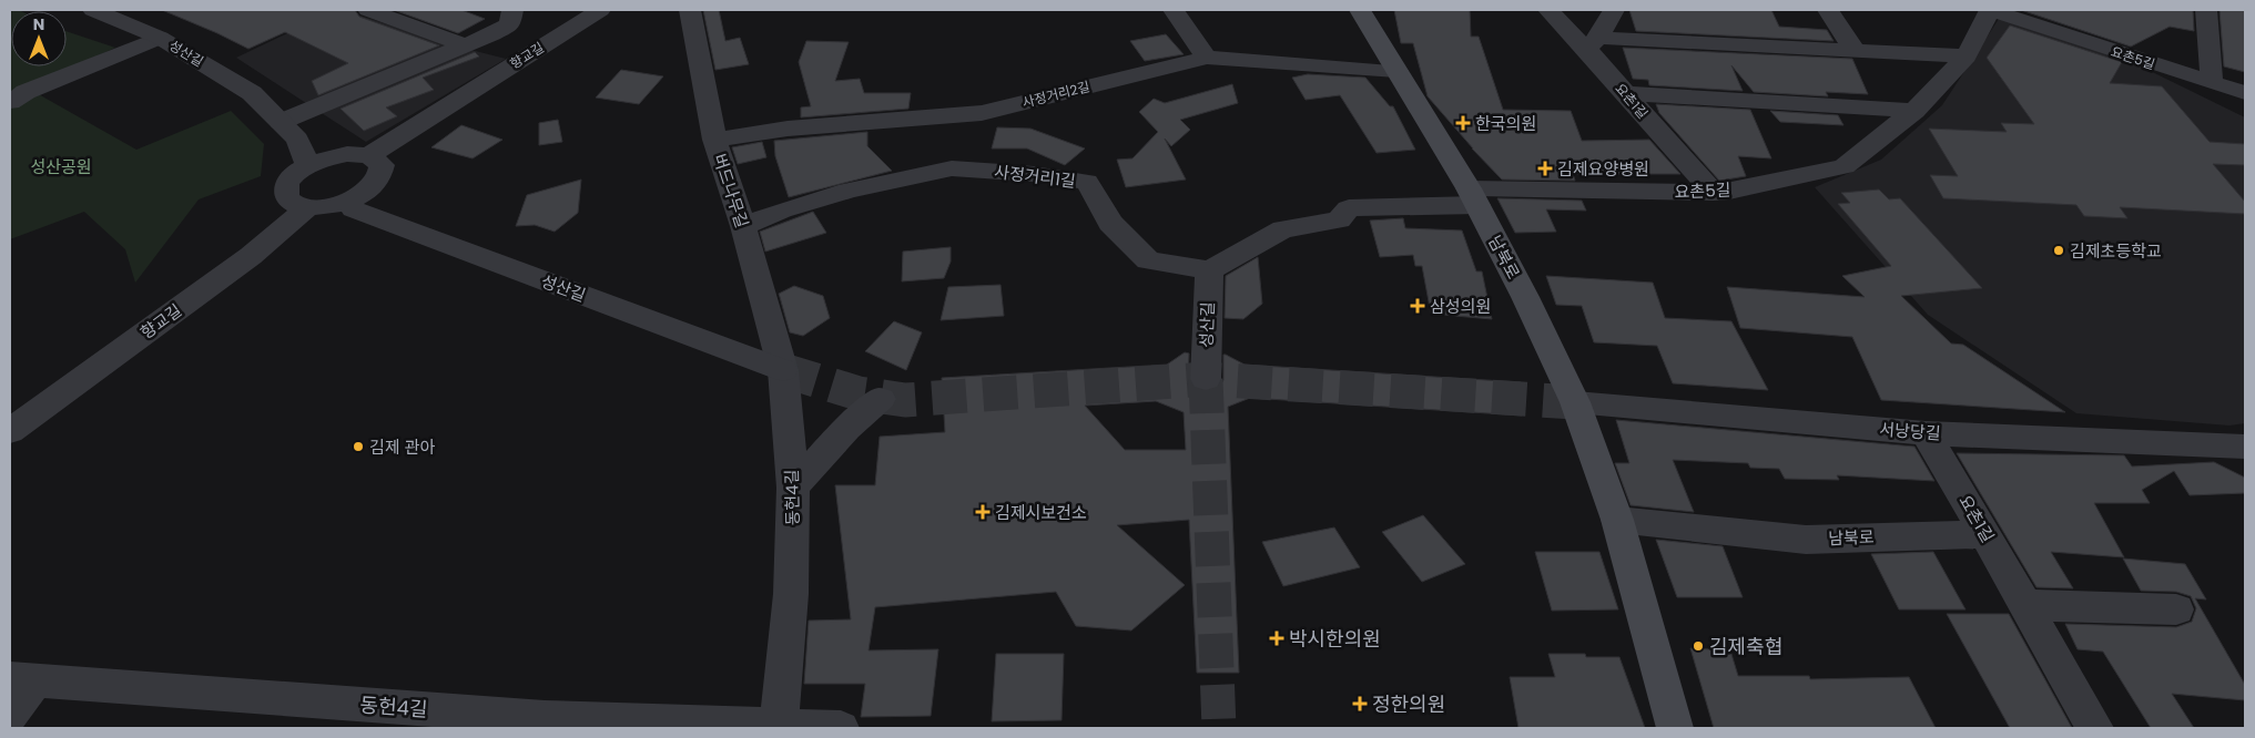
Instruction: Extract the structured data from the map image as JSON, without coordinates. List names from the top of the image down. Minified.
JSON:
{"streets":{"main road":["남북로"],"street":["성산길","향교길","요촌5길","사정거리2길","요촌1길","사정거리1길","버드나무길","서낭당길","동헌4길"]},"crossings":[["성산길","사정거리1길"],["성산길","버드나무길"],["성산길","동헌4길"],["요촌5길","요촌1길"],["요촌5길","남북로"],["사정거리2길","버드나무길"],["사정거리2길","남북로"],["요촌1길","남북로"],["요촌1길","서낭당길"],["사정거리1길","버드나무길"],["버드나무길","동헌4길"],["남북로","서낭당길"]],"parks":["성산공원"],"places":{"health":["한국의원","김제요양병원","삼성의원","김제시보건소","박시한의원","정한의원"],"other":["김제초등학교","김제 관아","김제축협"]},"north":"top"}
